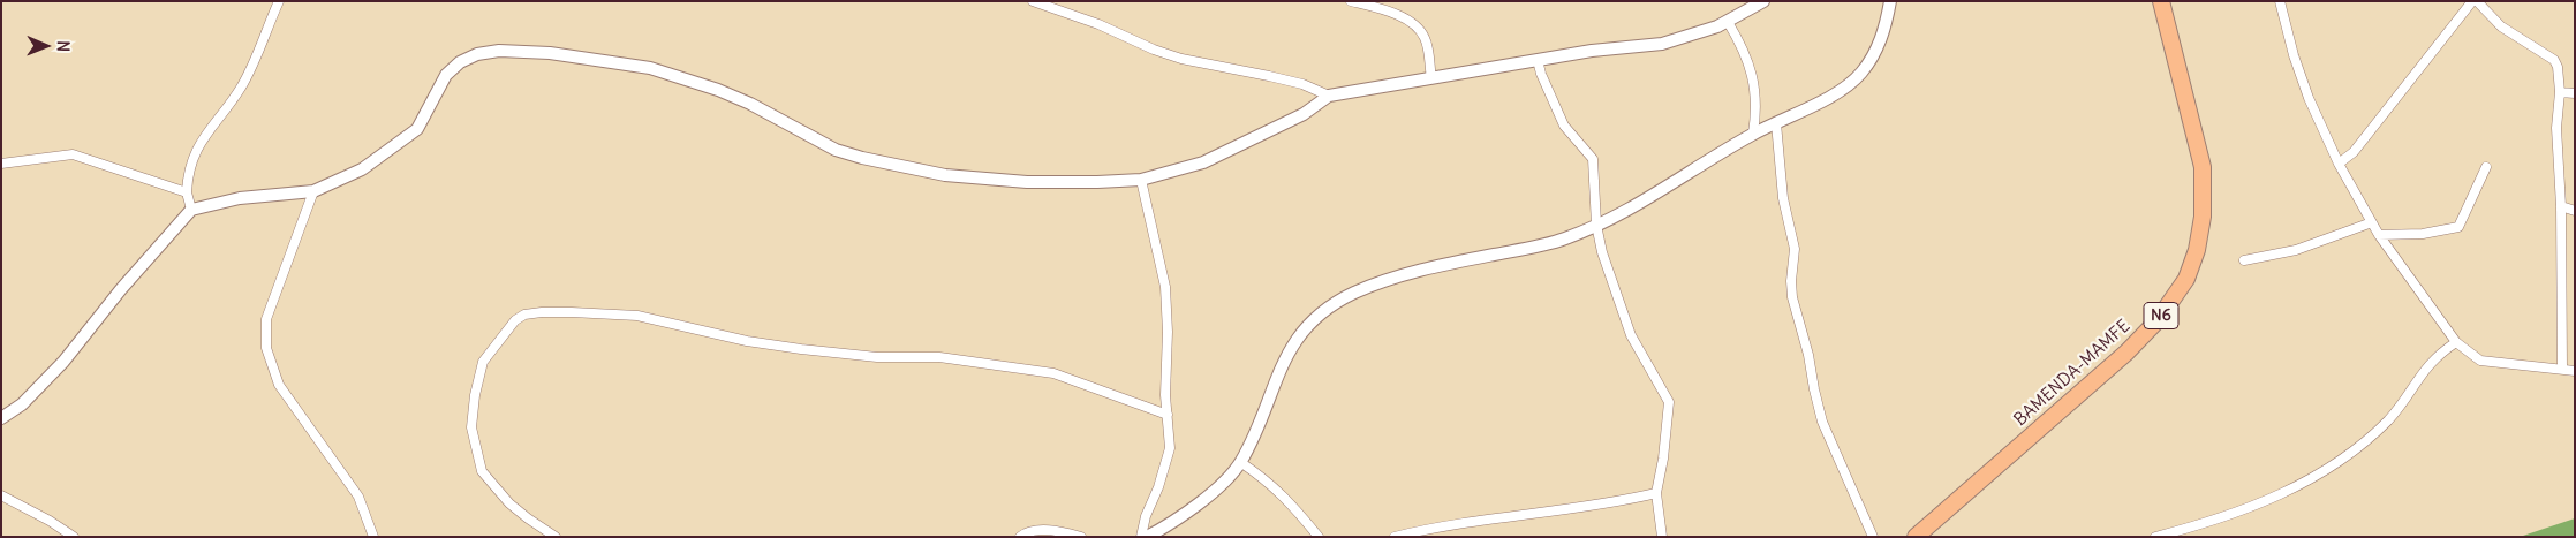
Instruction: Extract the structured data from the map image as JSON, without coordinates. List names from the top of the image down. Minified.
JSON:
{"streets":{"highway":["N6","BAMENDA-MAMFE"]},"north":"right"}
